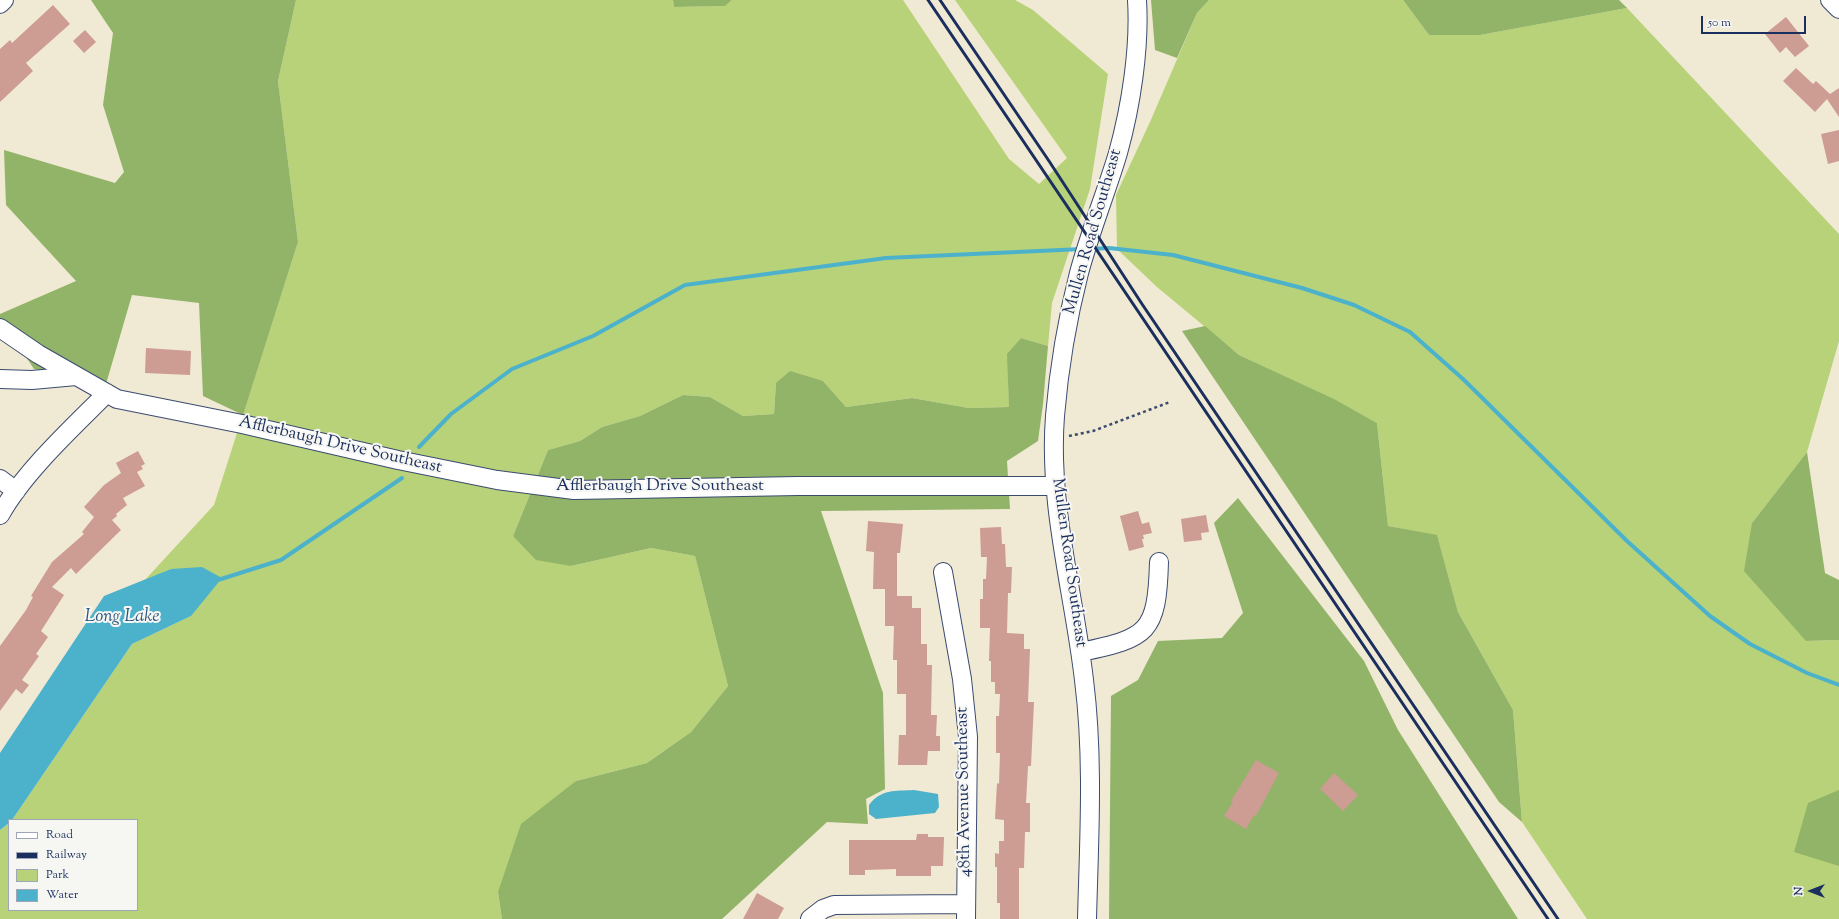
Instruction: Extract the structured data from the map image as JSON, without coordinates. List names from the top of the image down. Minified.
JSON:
{"streets":{"street":["Mullen Road Southeast","Afflerbaugh Drive Southeast","48th Avenue Southeast"]},"crossings":[["Mullen Road Southeast","Afflerbaugh Drive Southeast"]],"water":["Long Lake"],"legend":["Road","Railway","Park","Water"],"scale_bar":"50 m","north":"left"}
